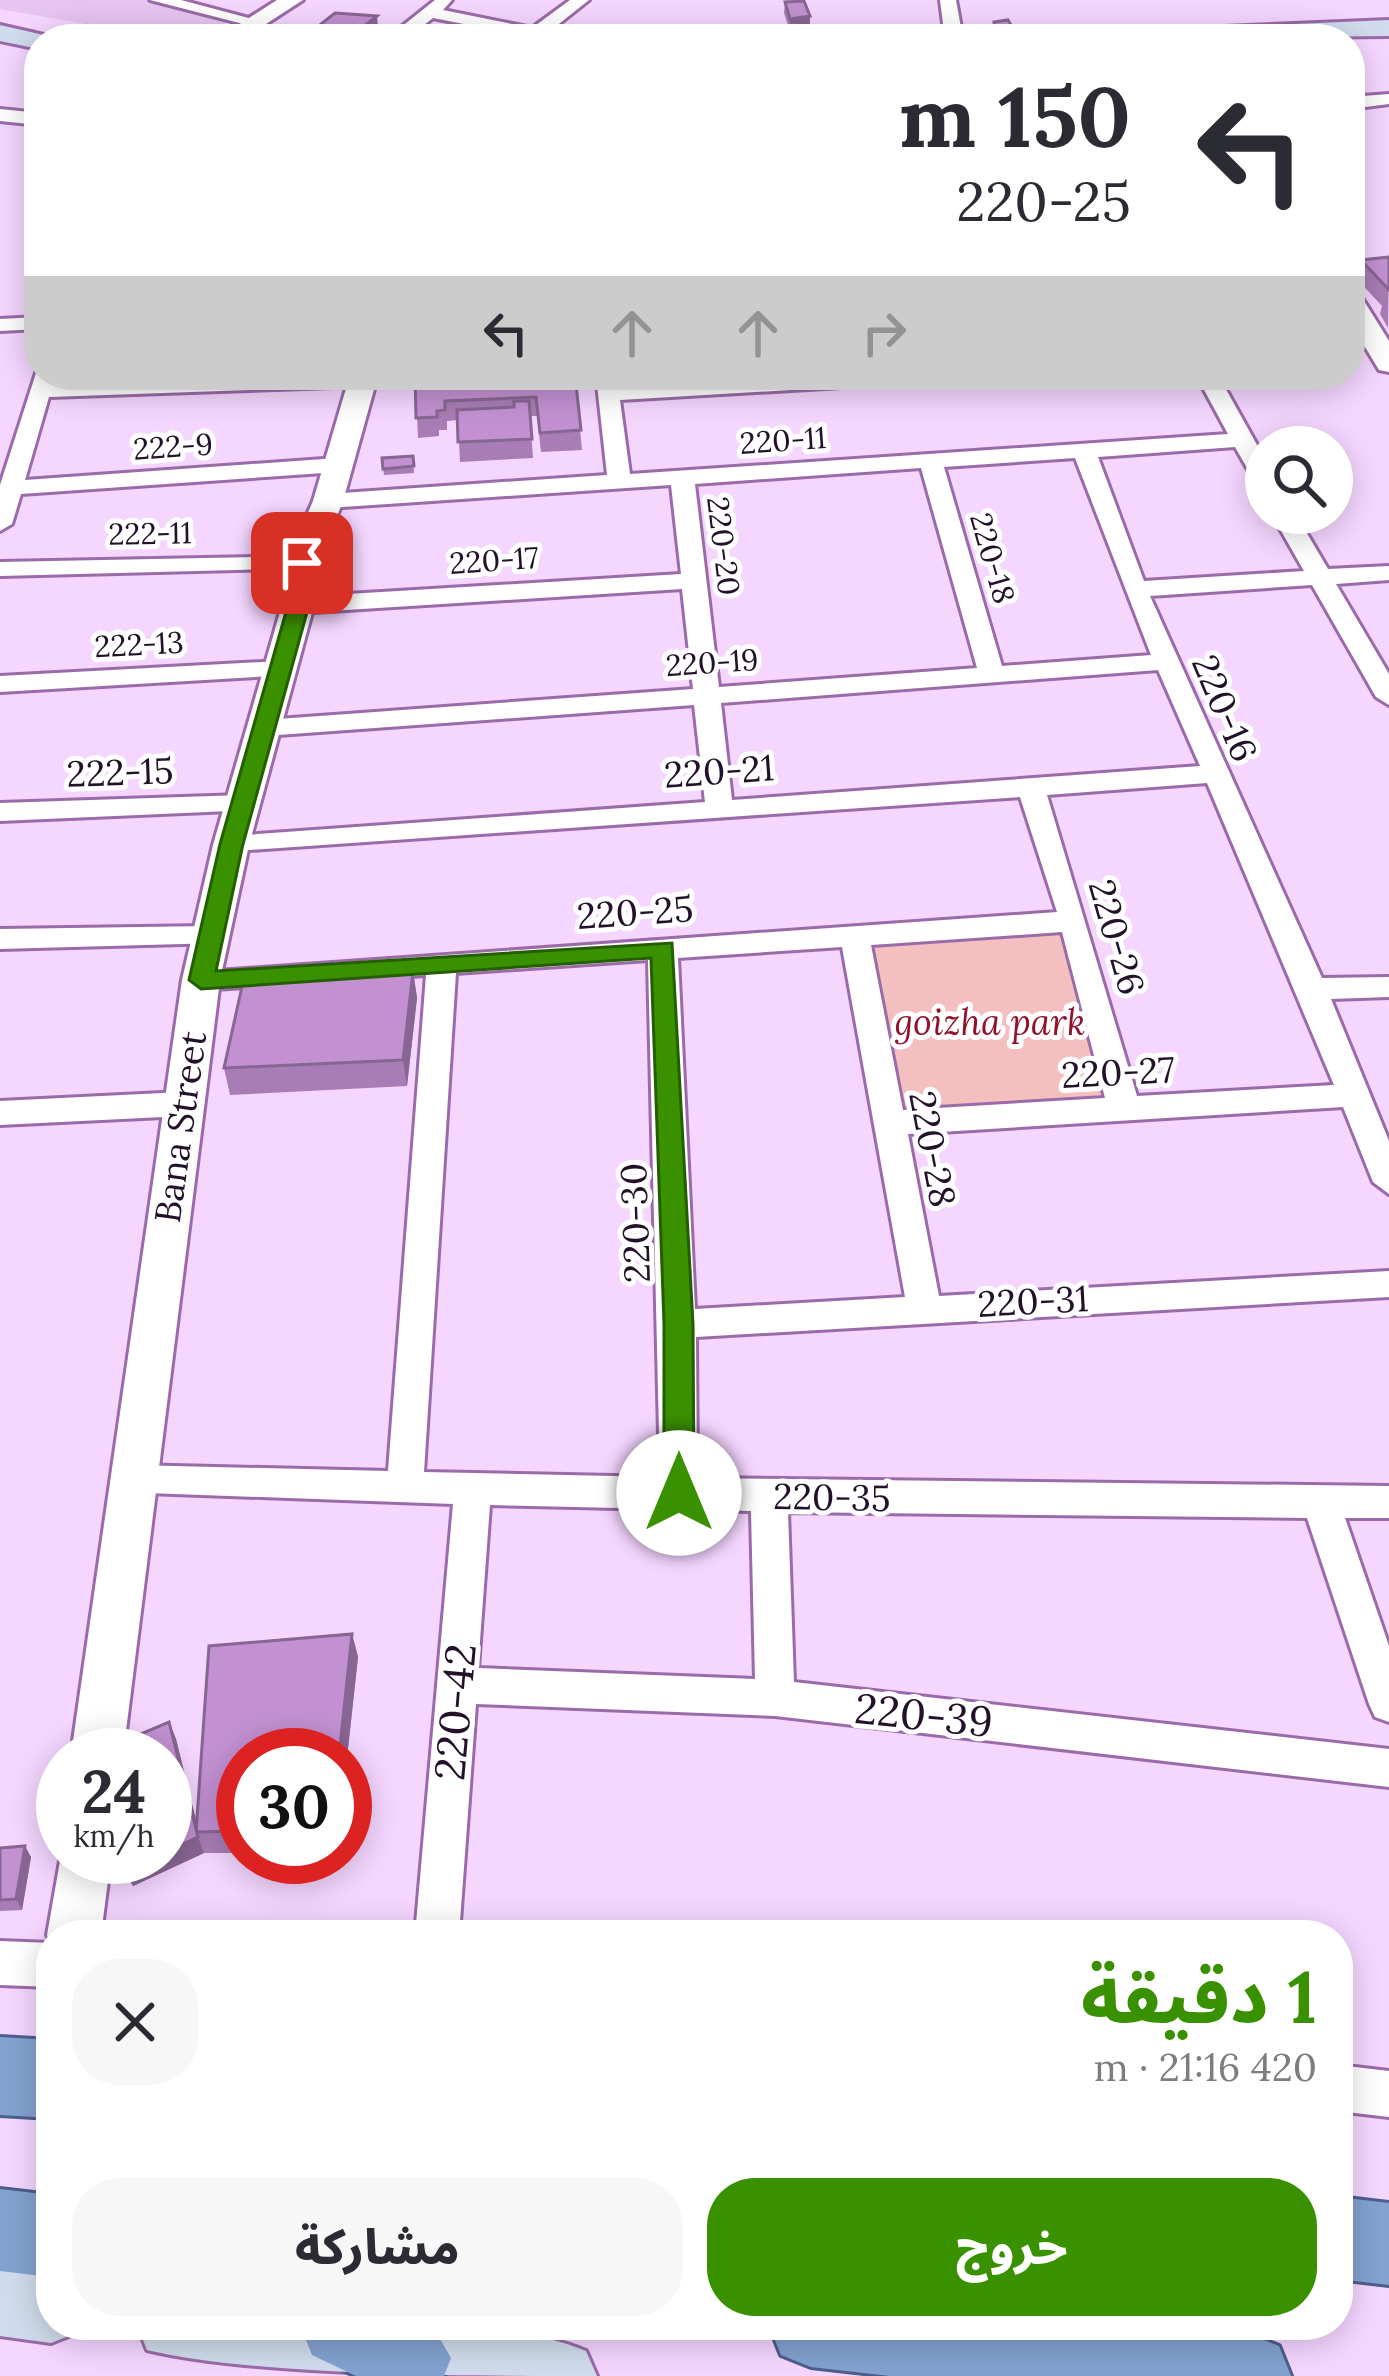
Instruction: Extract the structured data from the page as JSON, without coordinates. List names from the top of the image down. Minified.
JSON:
{"streets":{"street":["220-11","222-9","222-11","220-20","220-18","220-17","222-13","220-19","220-16","220-21","222-15","220-25","220-26","220-27","Bana Street","220-28","220-30","220-31","220-35","220-42","220-39"]},"crossings":[["220-11","220-20"],["220-11","220-18"],["220-11","220-16"],["220-11","Bana Street"],["222-9","Bana Street"],["222-11","Bana Street"],["220-20","220-17"],["220-20","220-19"],["220-20","220-21"],["220-18","220-19"],["220-17","Bana Street"],["222-13","Bana Street"],["220-19","220-16"],["220-19","Bana Street"],["220-16","220-21"],["220-16","220-27"],["220-21","220-26"],["220-21","Bana Street"],["222-15","Bana Street"],["220-25","220-26"],["220-25","Bana Street"],["220-25","220-28"],["220-25","220-30"],["220-26","220-27"],["220-27","220-28"],["Bana Street","220-35"],["220-28","220-31"],["220-30","220-31"],["220-30","220-35"],["220-35","220-42"],["220-42","220-39"]],"parks":["goizha park"],"page":{"turn":["150 m","220-25"],"speed":"24 km/h","limit":"30","heading":["1 دقيقة","420 m · 21:16"],"buttons":["خروج","مشاركة"]}}
